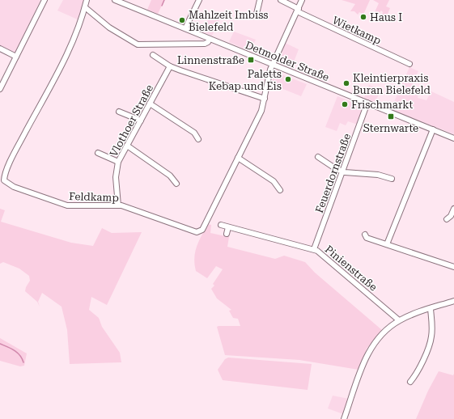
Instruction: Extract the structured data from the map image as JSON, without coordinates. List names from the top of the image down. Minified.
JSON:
{"streets":{"street":["Wietkamp","Detmolder Straße","Vlothoer Straße","Feuerdornstraße","Feldkamp","Pinienstraße"]},"crossings":[["Detmolder Straße","Feuerdornstraße"],["Detmolder Straße","Feldkamp"],["Vlothoer Straße","Feldkamp"],["Feuerdornstraße","Pinienstraße"]],"places":{"other":["Haus I","Mahlzeit Imbiss Bielefeld","Paletts Kebap und Eis","Kleintierpraxis Buran Bielefeld","Frischmarkt"],"transit":["Linnenstraße","Sternwarte"]}}
